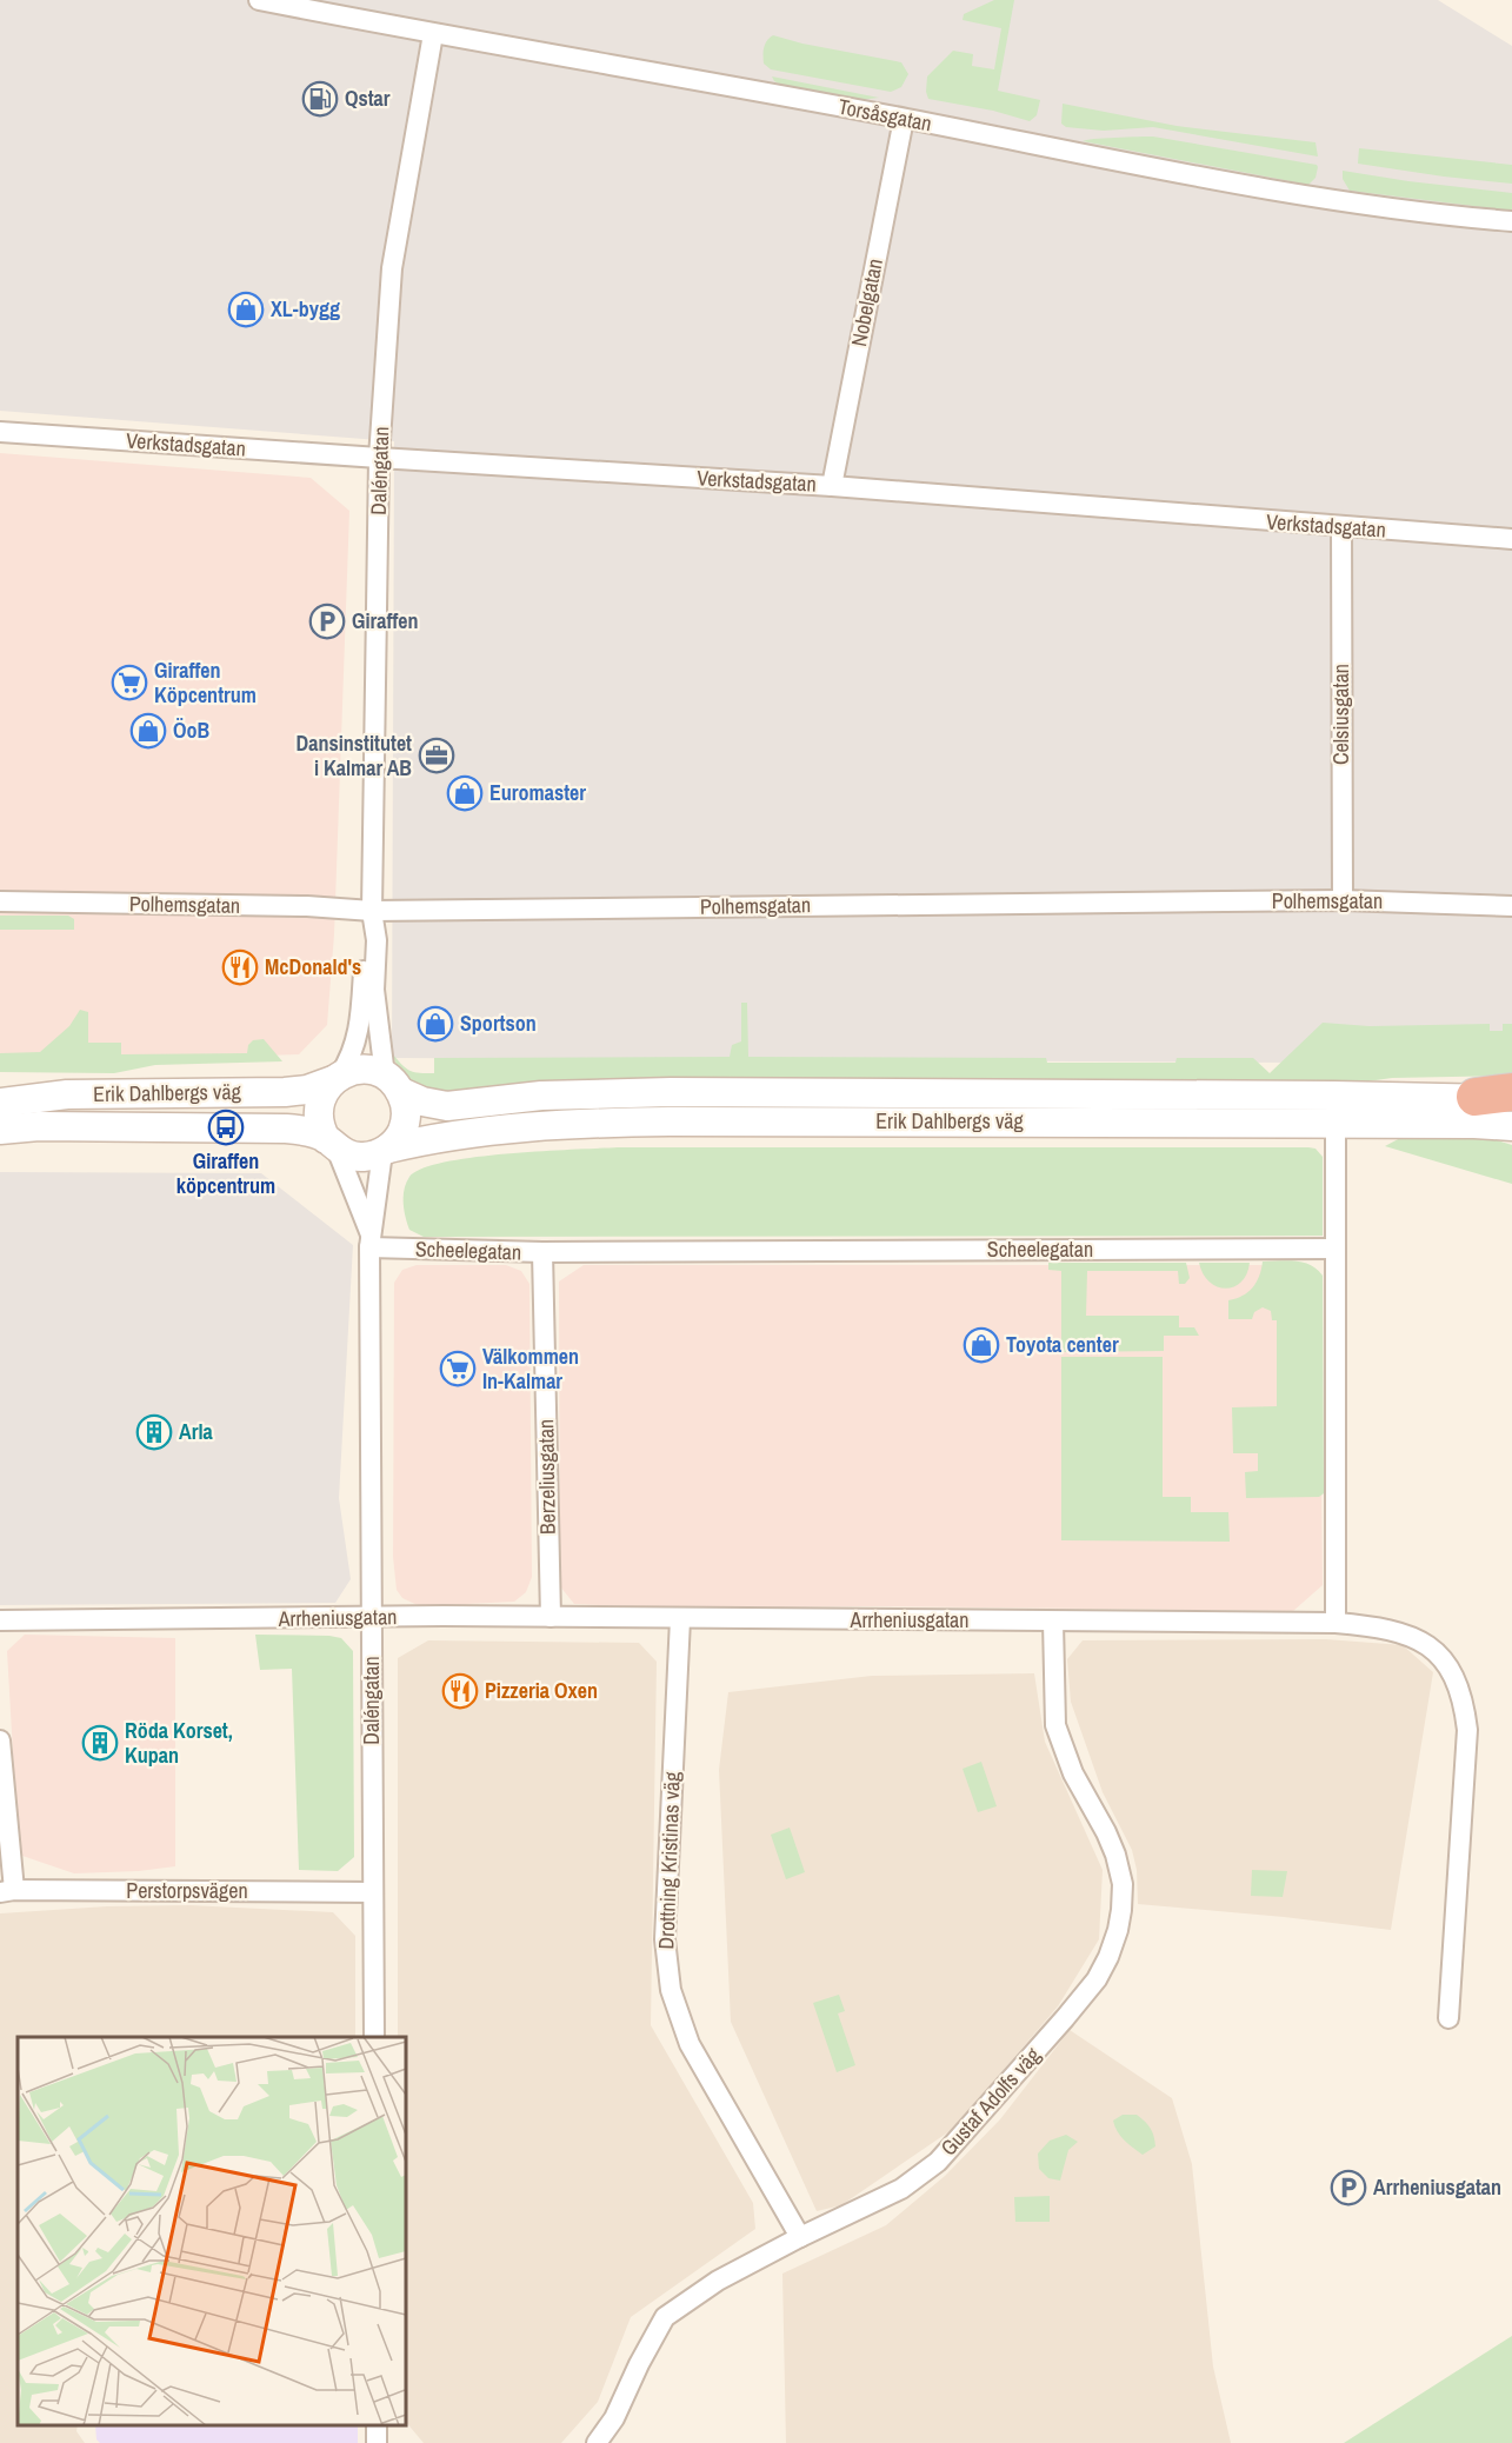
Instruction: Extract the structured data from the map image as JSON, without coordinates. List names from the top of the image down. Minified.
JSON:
{"streets":{"main road":["Erik Dahlbergs väg"],"street":["Torsåsgatan","Nobelgatan","Verkstadsgatan","Daléngatan","Celsiusgatan","Polhemsgatan","Scheelegatan","Berzeliusgatan","Arrheniusgatan","Drottning Kristinas väg","Perstorpsvägen","Gustaf Adolfs väg"]},"crossings":[["Torsåsgatan","Nobelgatan"],["Torsåsgatan","Daléngatan"],["Nobelgatan","Verkstadsgatan"],["Verkstadsgatan","Daléngatan"],["Verkstadsgatan","Celsiusgatan"],["Daléngatan","Polhemsgatan"],["Daléngatan","Erik Dahlbergs väg"],["Daléngatan","Scheelegatan"],["Daléngatan","Arrheniusgatan"],["Daléngatan","Perstorpsvägen"],["Celsiusgatan","Polhemsgatan"],["Scheelegatan","Berzeliusgatan"],["Berzeliusgatan","Arrheniusgatan"],["Arrheniusgatan","Drottning Kristinas väg"],["Arrheniusgatan","Gustaf Adolfs väg"],["Drottning Kristinas väg","Gustaf Adolfs väg"]],"places":{"fuel station":["Qstar"],"shop":["XL-bygg","ÖoB","Euromaster","Sportson","Toyota center"],"parking":["Giraffen","Arrheniusgatan"],"supermarket":["Giraffen Köpcentrum","Välkommen In-Kalmar"],"office":["Dansinstitutet i Kalmar AB"],"restaurant":["McDonald's","Pizzeria Oxen"],"bus stop":["Giraffen köpcentrum"],"building":["Arla","Röda Korset, Kupan"]}}
